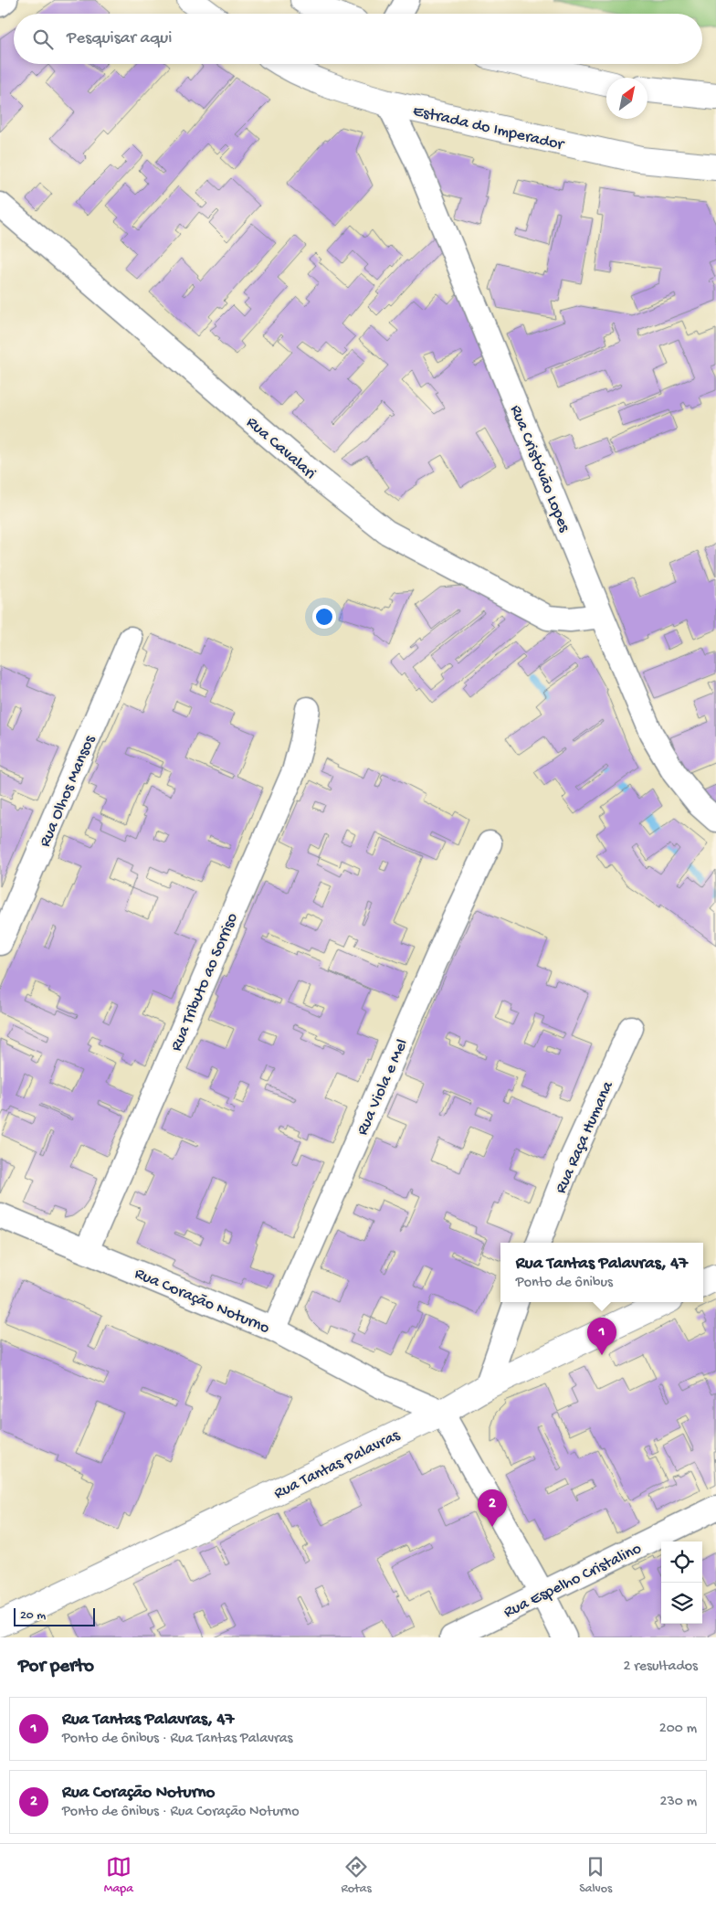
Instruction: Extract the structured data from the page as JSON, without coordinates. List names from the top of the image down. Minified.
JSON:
{"streets":{"main road":["Estrada do Imperador","Rua Tantas Palavras"],"street":["Rua Cavalari","Rua Cristóvão Lopes","Rua Olhos Mansos","Rua Tributo ao Sorriso","Rua Viola e Mel","Rua Raça Humana","Rua Coração Noturno","Rua Espelho Cristalino"]},"crossings":[["Estrada do Imperador","Rua Cristóvão Lopes"],["Rua Cavalari","Rua Cristóvão Lopes"],["Rua Tributo ao Sorriso","Rua Coração Noturno"],["Rua Viola e Mel","Rua Coração Noturno"],["Rua Coração Noturno","Rua Tantas Palavras"]],"scale_bar":"20 m","north":"top right","page":{"search":"Pesquisar aqui","popup":["Rua Tantas Palavras, 47","Ponto de ônibus"],"pins":["1","2"],"scale":"20 m","heading":["Por perto","2 resultados"],"list":[{"mark":"1","name":"Rua Tantas Palavras, 47","note":"Ponto de ônibus · Rua Tantas Palavras","value":"200 m"},{"mark":"2","name":"Rua Coração Noturno","note":"Ponto de ônibus · Rua Coração Noturno","value":"230 m"}],"nav":["Mapa","Rotas","Salvos"]}}
